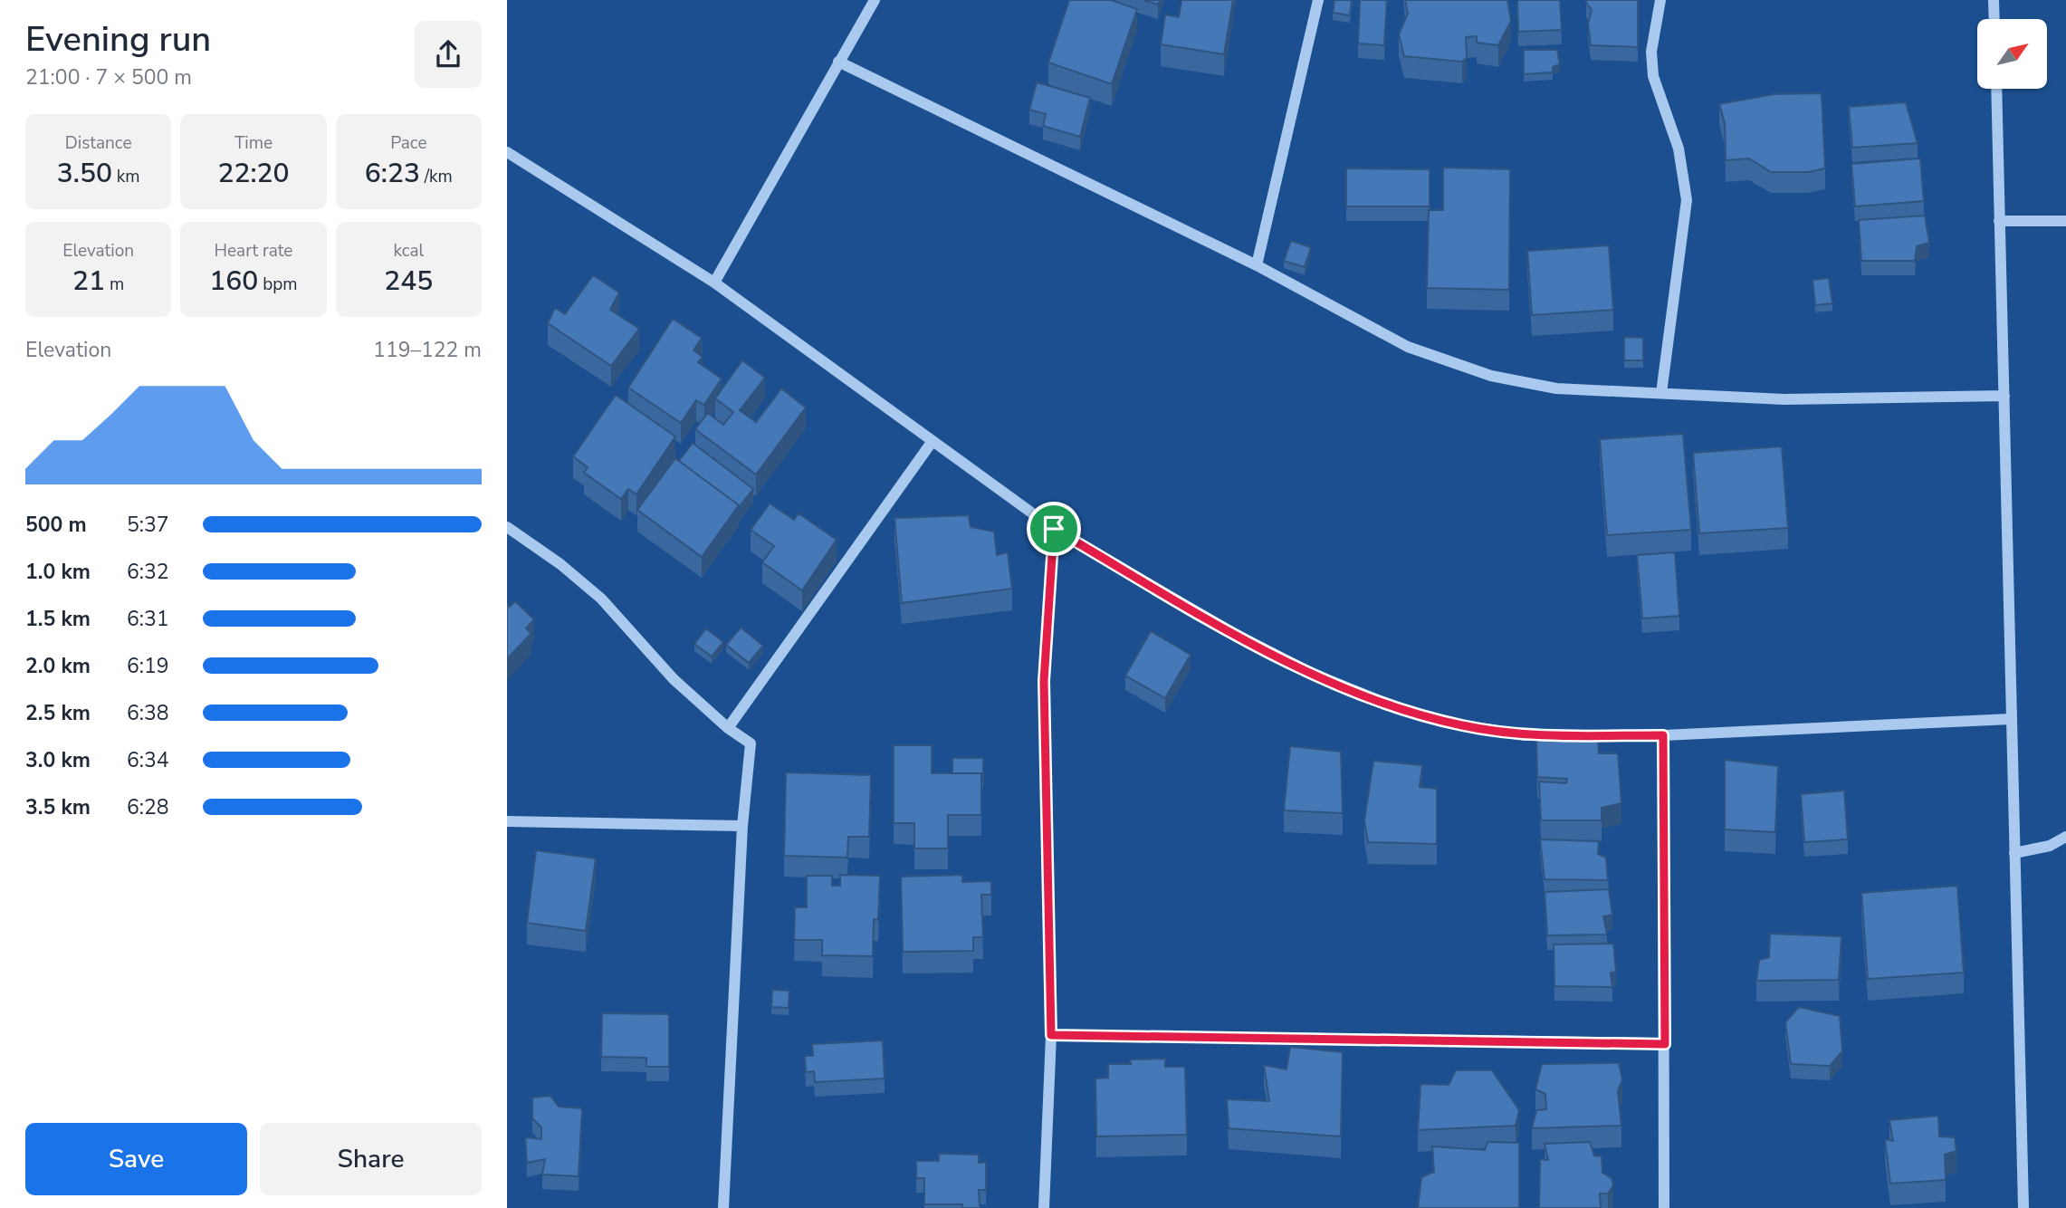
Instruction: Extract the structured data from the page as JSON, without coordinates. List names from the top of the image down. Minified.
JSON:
{"north":"top right","page":{"heading":["Evening run","21:00 · 7 × 500 m"],"stats":[["Distance","3.50 km"],["Time","22:20"],["Pace","6:23 /km"],["Elevation","21 m"],["Heart rate","160 bpm"],["kcal","245"]],"chart":["Elevation","119–122 m"],"list":[{"name":"500 m","note":"5:37"},{"name":"1.0 km","note":"6:32"},{"name":"1.5 km","note":"6:31"},{"name":"2.0 km","note":"6:19"},{"name":"2.5 km","note":"6:38"},{"name":"3.0 km","note":"6:34"},{"name":"3.5 km","note":"6:28"}],"buttons":["Save","Share"]}}
